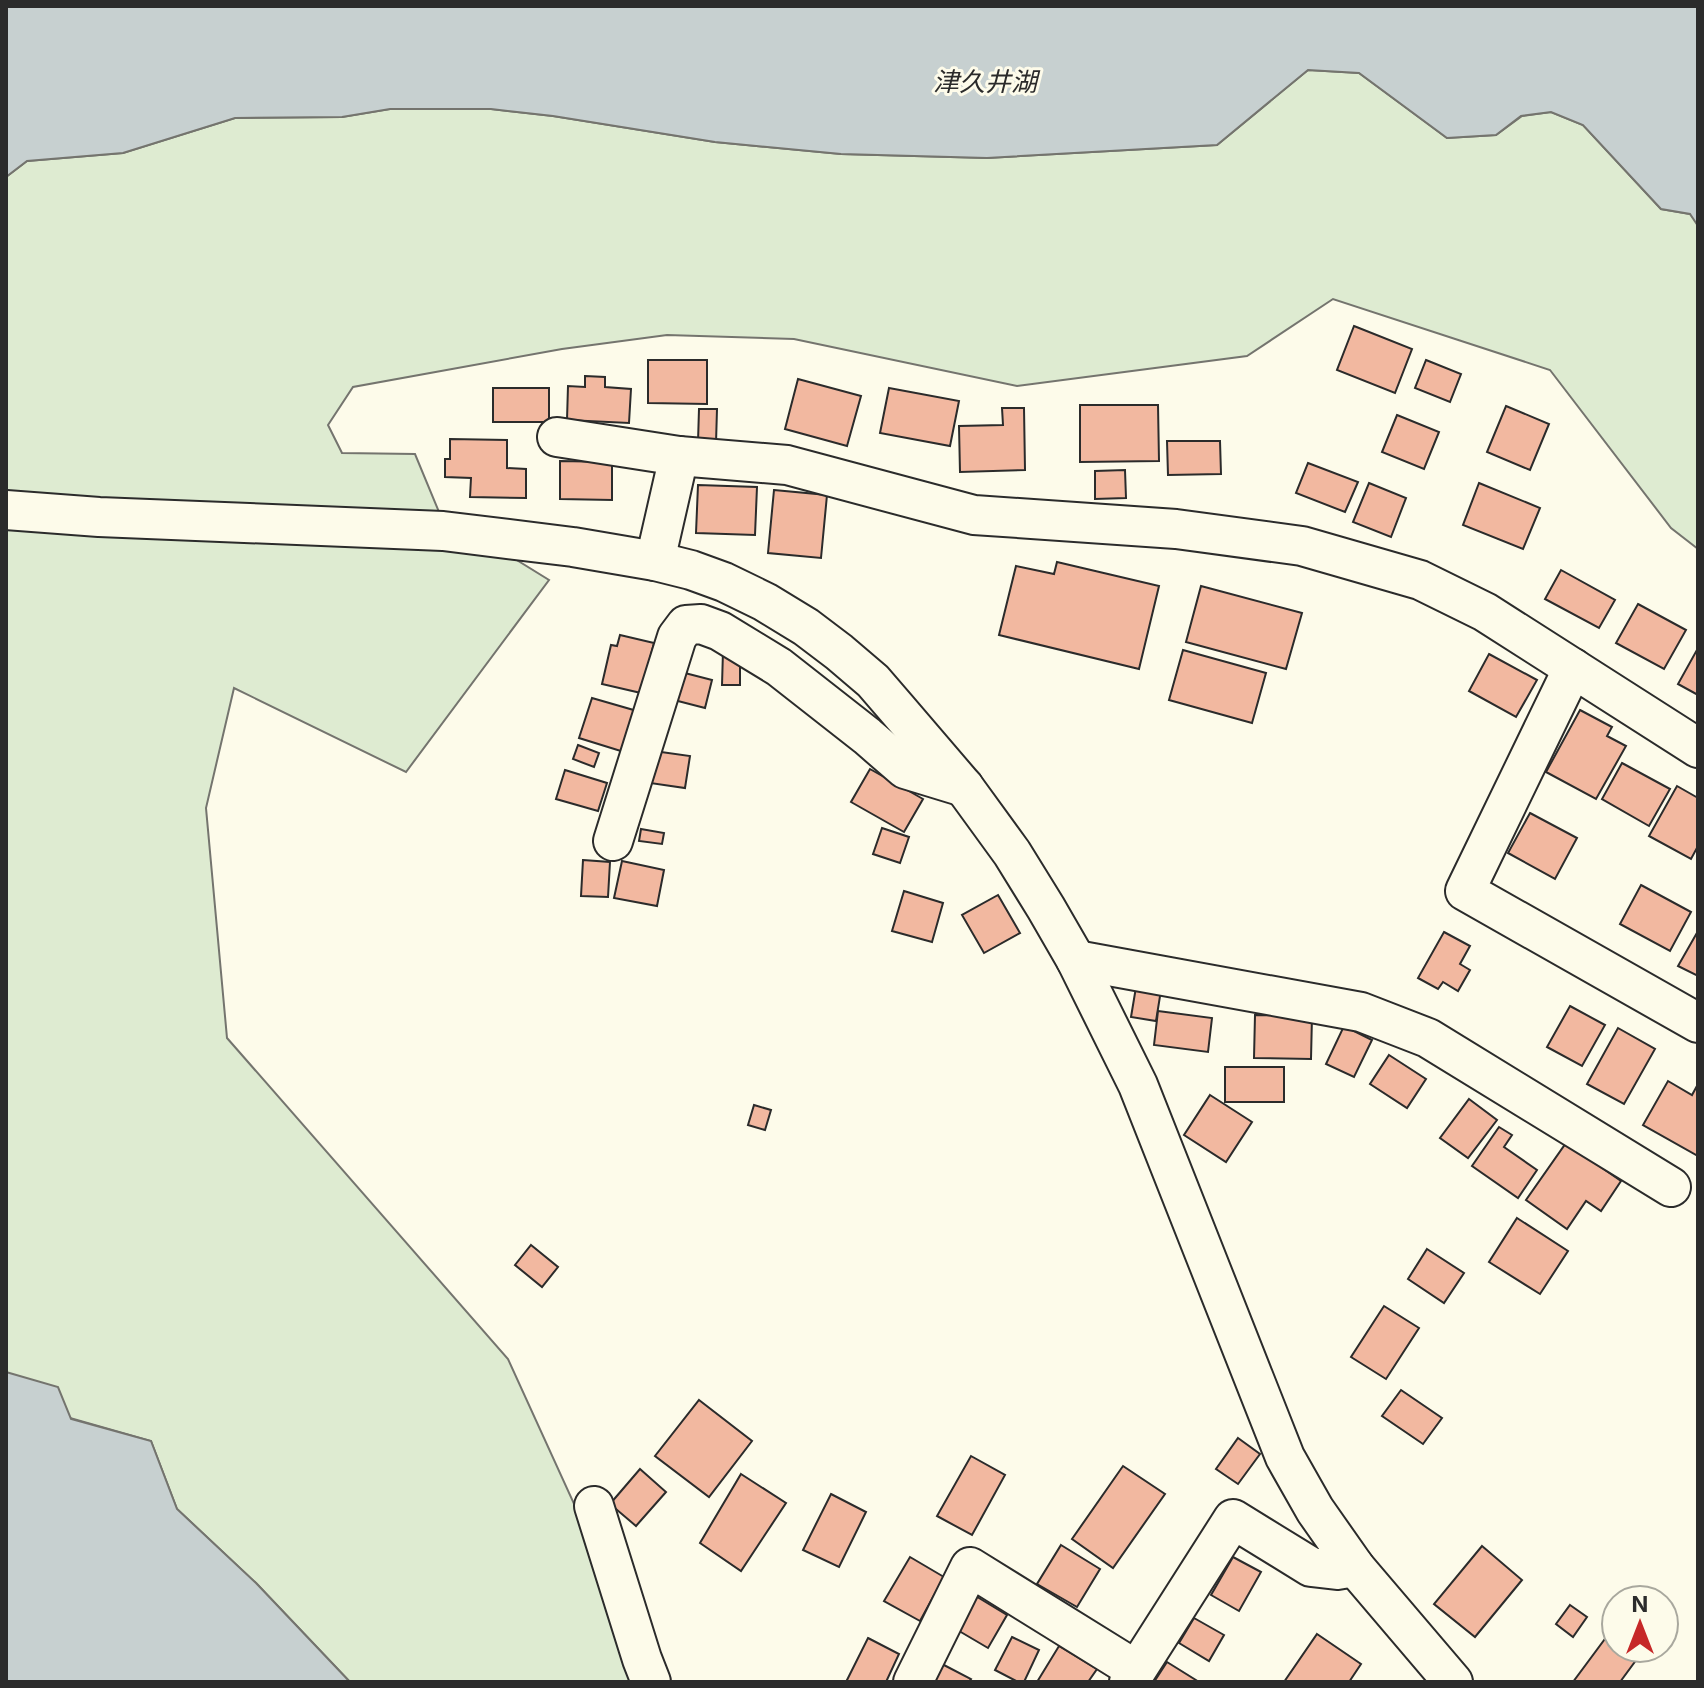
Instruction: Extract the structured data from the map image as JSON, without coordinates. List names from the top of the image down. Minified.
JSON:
{"water":["津久井湖"],"north":"top"}
